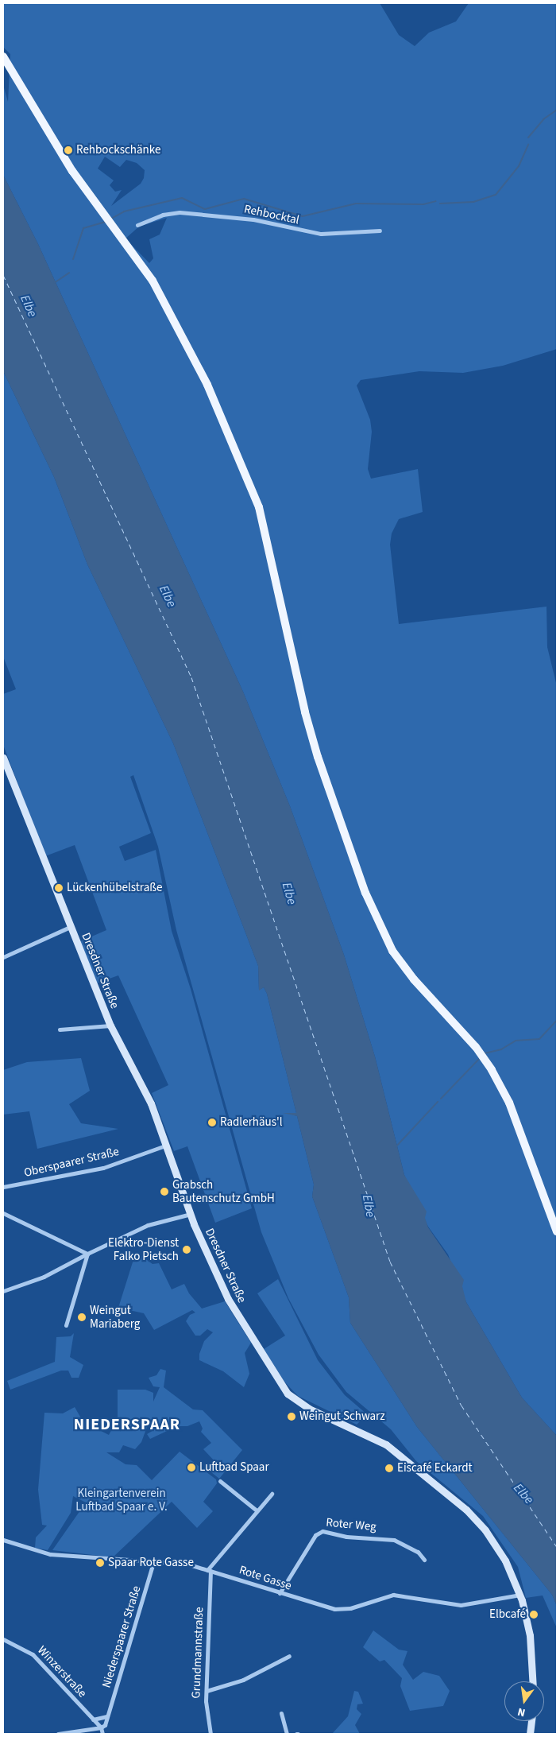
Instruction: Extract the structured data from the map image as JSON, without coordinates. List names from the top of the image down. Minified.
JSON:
{"streets":{"main road":["Dresdner Straße"],"street":["Rehbocktal","Oberspaarer Straße","Roter Weg","Rote Gasse","Niederspaarer Straße","Grundmannstraße","Winzerstraße"]},"crossings":[["Dresdner Straße","Oberspaarer Straße"],["Dresdner Straße","Rote Gasse"],["Roter Weg","Rote Gasse"],["Rote Gasse","Niederspaarer Straße"],["Rote Gasse","Grundmannstraße"],["Niederspaarer Straße","Winzerstraße"]],"districts":["NIEDERSPAAR"],"water":["Elbe"],"parks":["Kleingartenverein Luftbad Spaar e. V."],"places":["Rehbockschänke","Lückenhübelstraße","Radlerhäus'l","Grabsch Bautenschutz GmbH","Elektro-Dienst Falko Pietsch","Weingut Mariaberg","Weingut Schwarz","Luftbad Spaar","Eiscafé Eckardt","Spaar Rote Gasse","Elbcafé"],"north":"bottom"}
